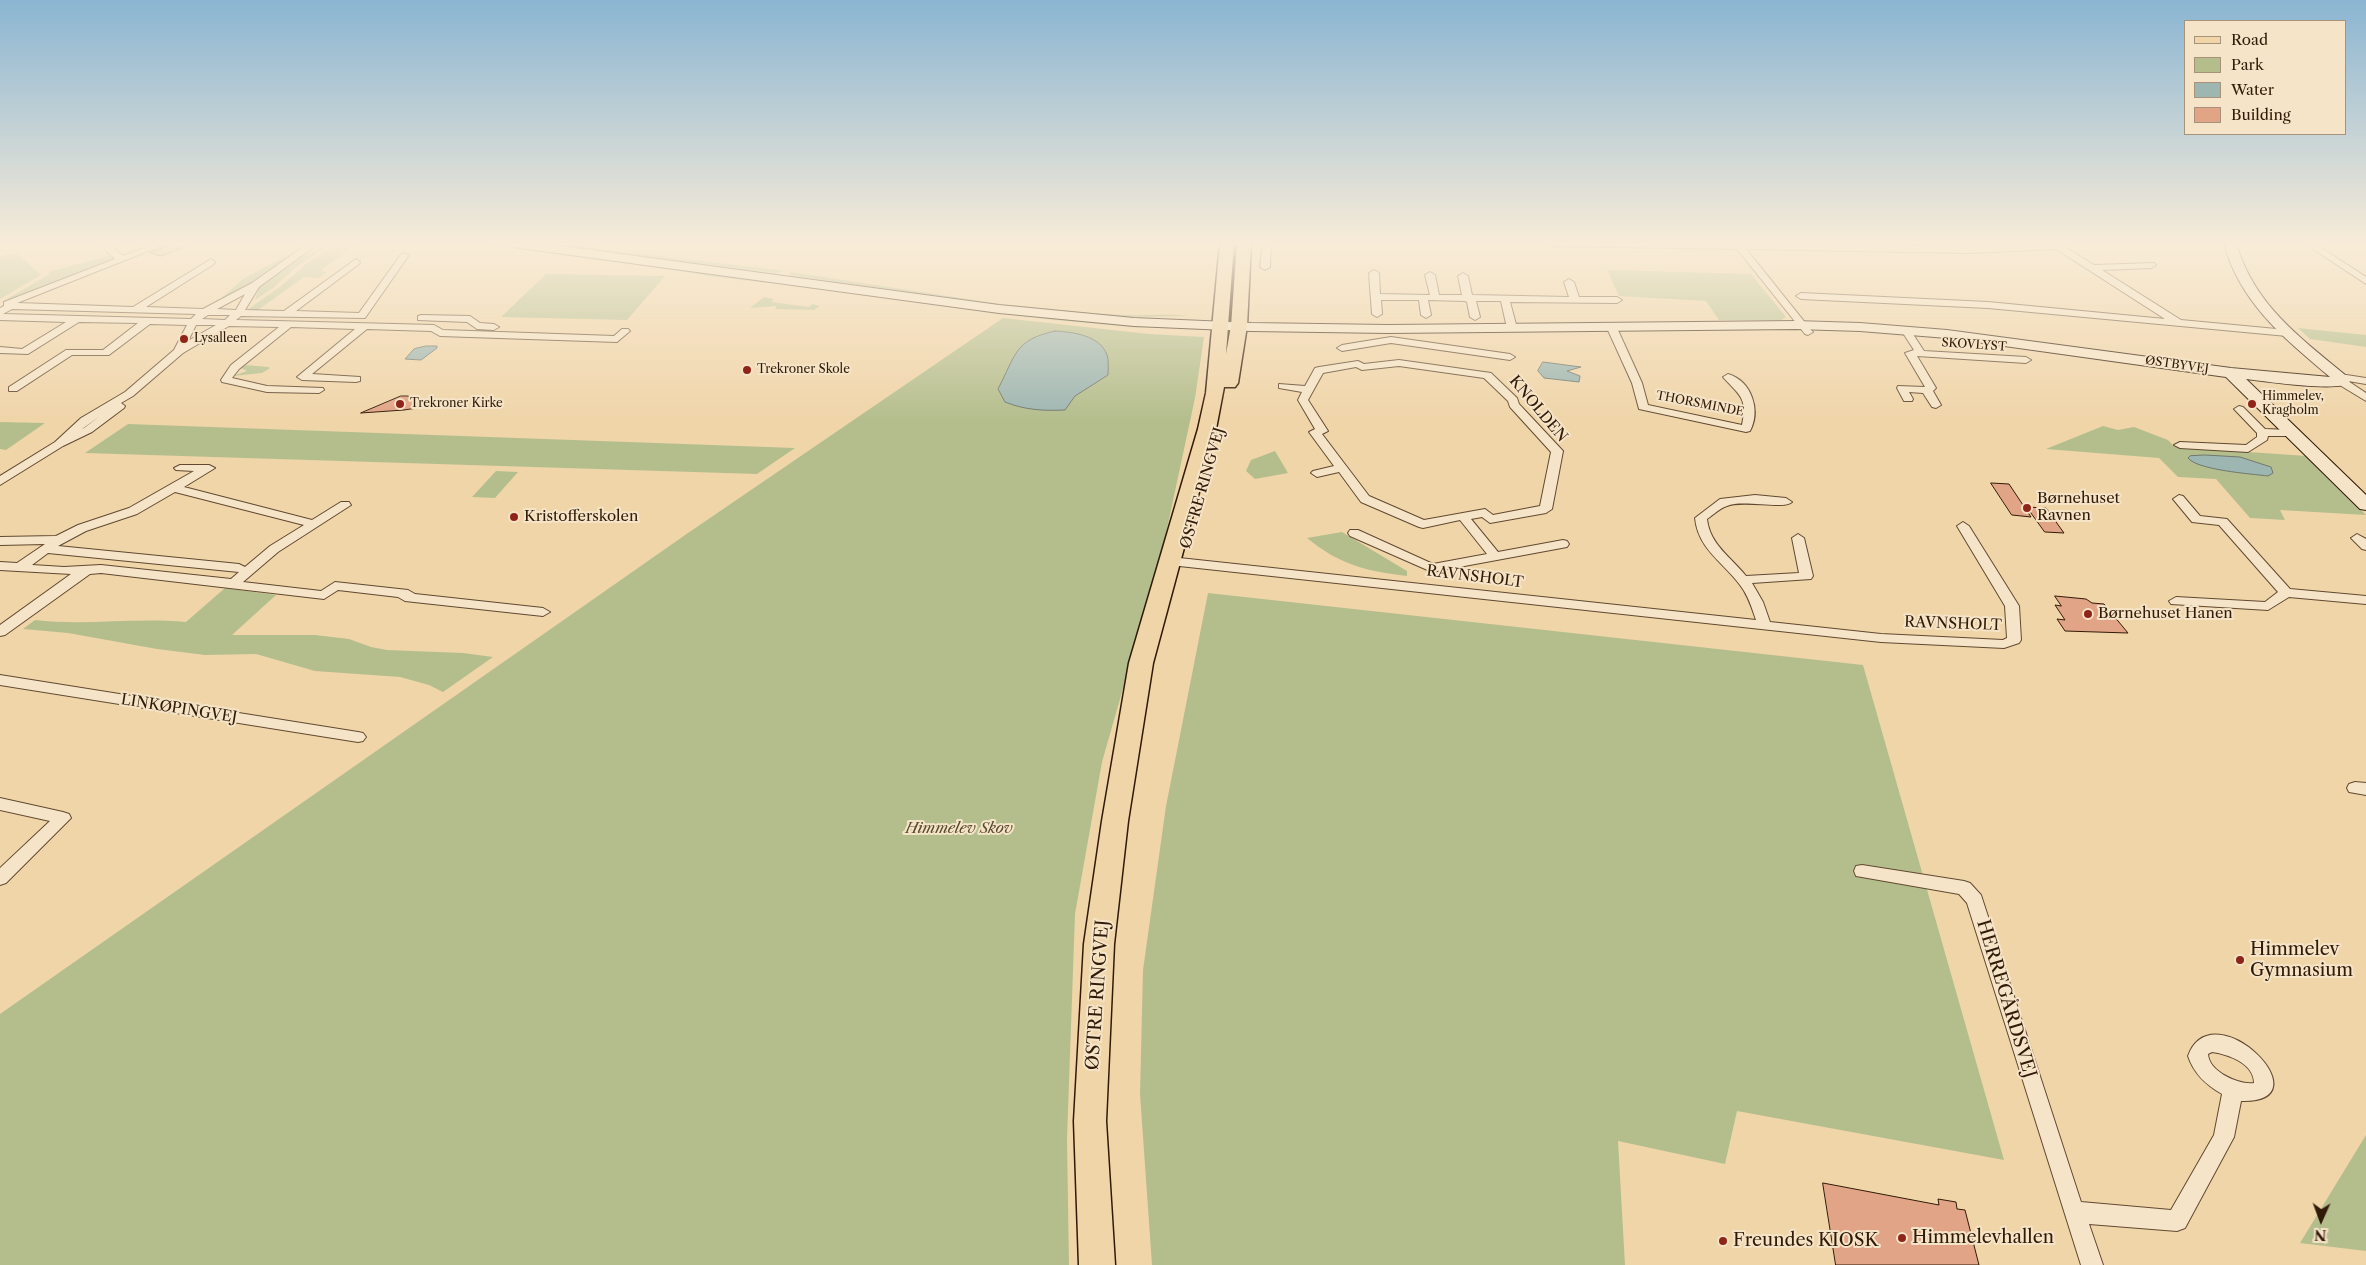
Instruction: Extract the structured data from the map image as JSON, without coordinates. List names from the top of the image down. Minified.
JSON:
{"streets":{"main road":["ØSTRE RINGVEJ"],"street":["SKOVLYST","ØSTBYVEJ","THORSMINDE","KNOLDEN","RAVNSHOLT","LINKØPINGVEJ","HERREGÅRDSVEJ"]},"crossings":[["SKOVLYST","ØSTBYVEJ"],["ØSTBYVEJ","THORSMINDE"],["ØSTBYVEJ","KNOLDEN"],["ØSTBYVEJ","ØSTRE RINGVEJ"],["ØSTRE RINGVEJ","RAVNSHOLT"]],"parks":["Himmelev Skov"],"places":["Lysalleen","Trekroner Skole","Trekroner Kirke","Himmelev, Kragholm","Børnehuset Ravnen","Kristofferskolen","Børnehuset Hanen","Himmelev Gymnasium","Himmelevhallen","Freundes KIOSK"],"legend":["Road","Park","Water","Building"],"north":"bottom"}
